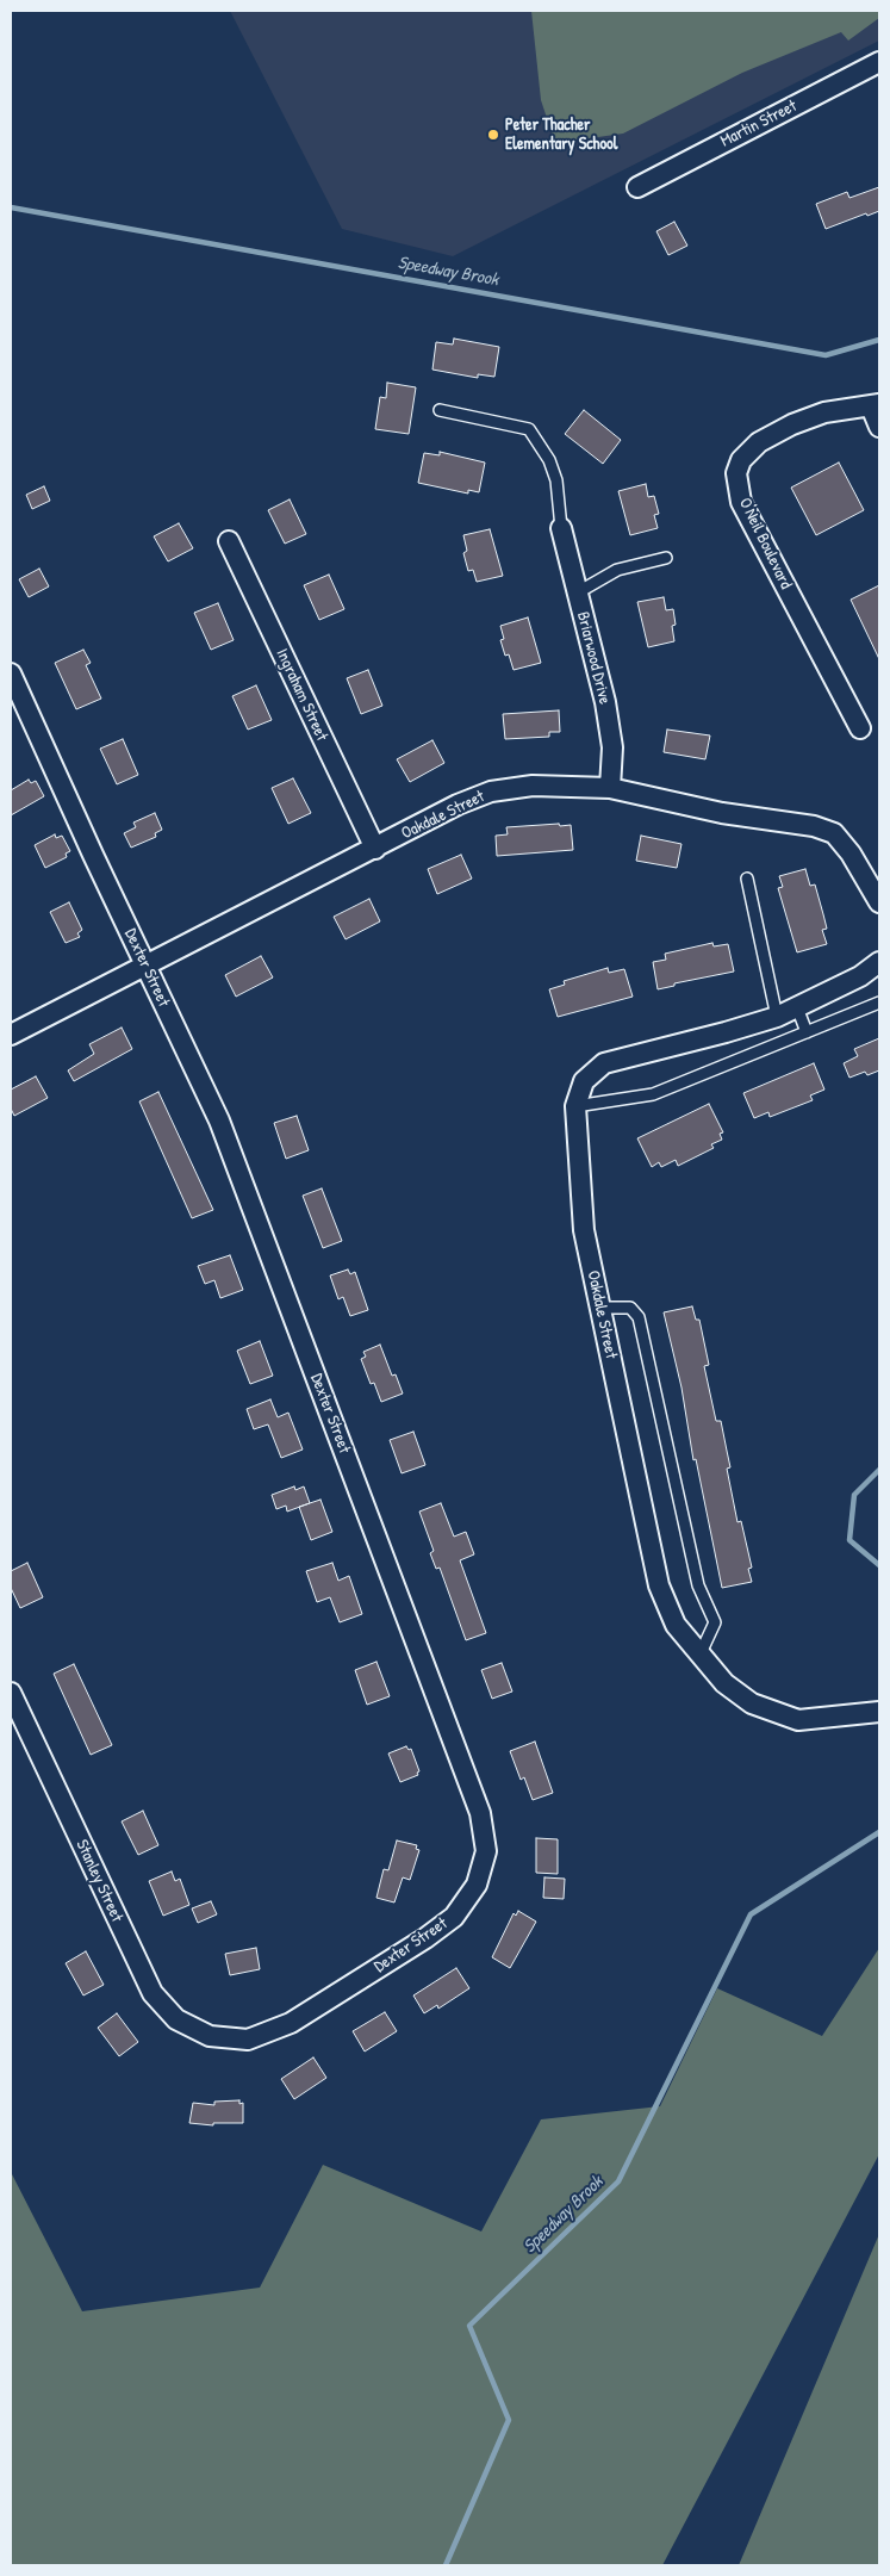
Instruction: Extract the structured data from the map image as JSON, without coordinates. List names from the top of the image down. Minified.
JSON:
{"streets":{"street":["Martin Street","O'Neil Boulevard","Briarwood Drive","Ingraham Street","Oakdale Street","Dexter Street","Stanley Street"]},"crossings":[["Briarwood Drive","Oakdale Street"],["Ingraham Street","Oakdale Street"],["Oakdale Street","Dexter Street"],["Dexter Street","Stanley Street"]],"water":["Speedway Brook"],"places":["Peter Thacher Elementary School"]}
